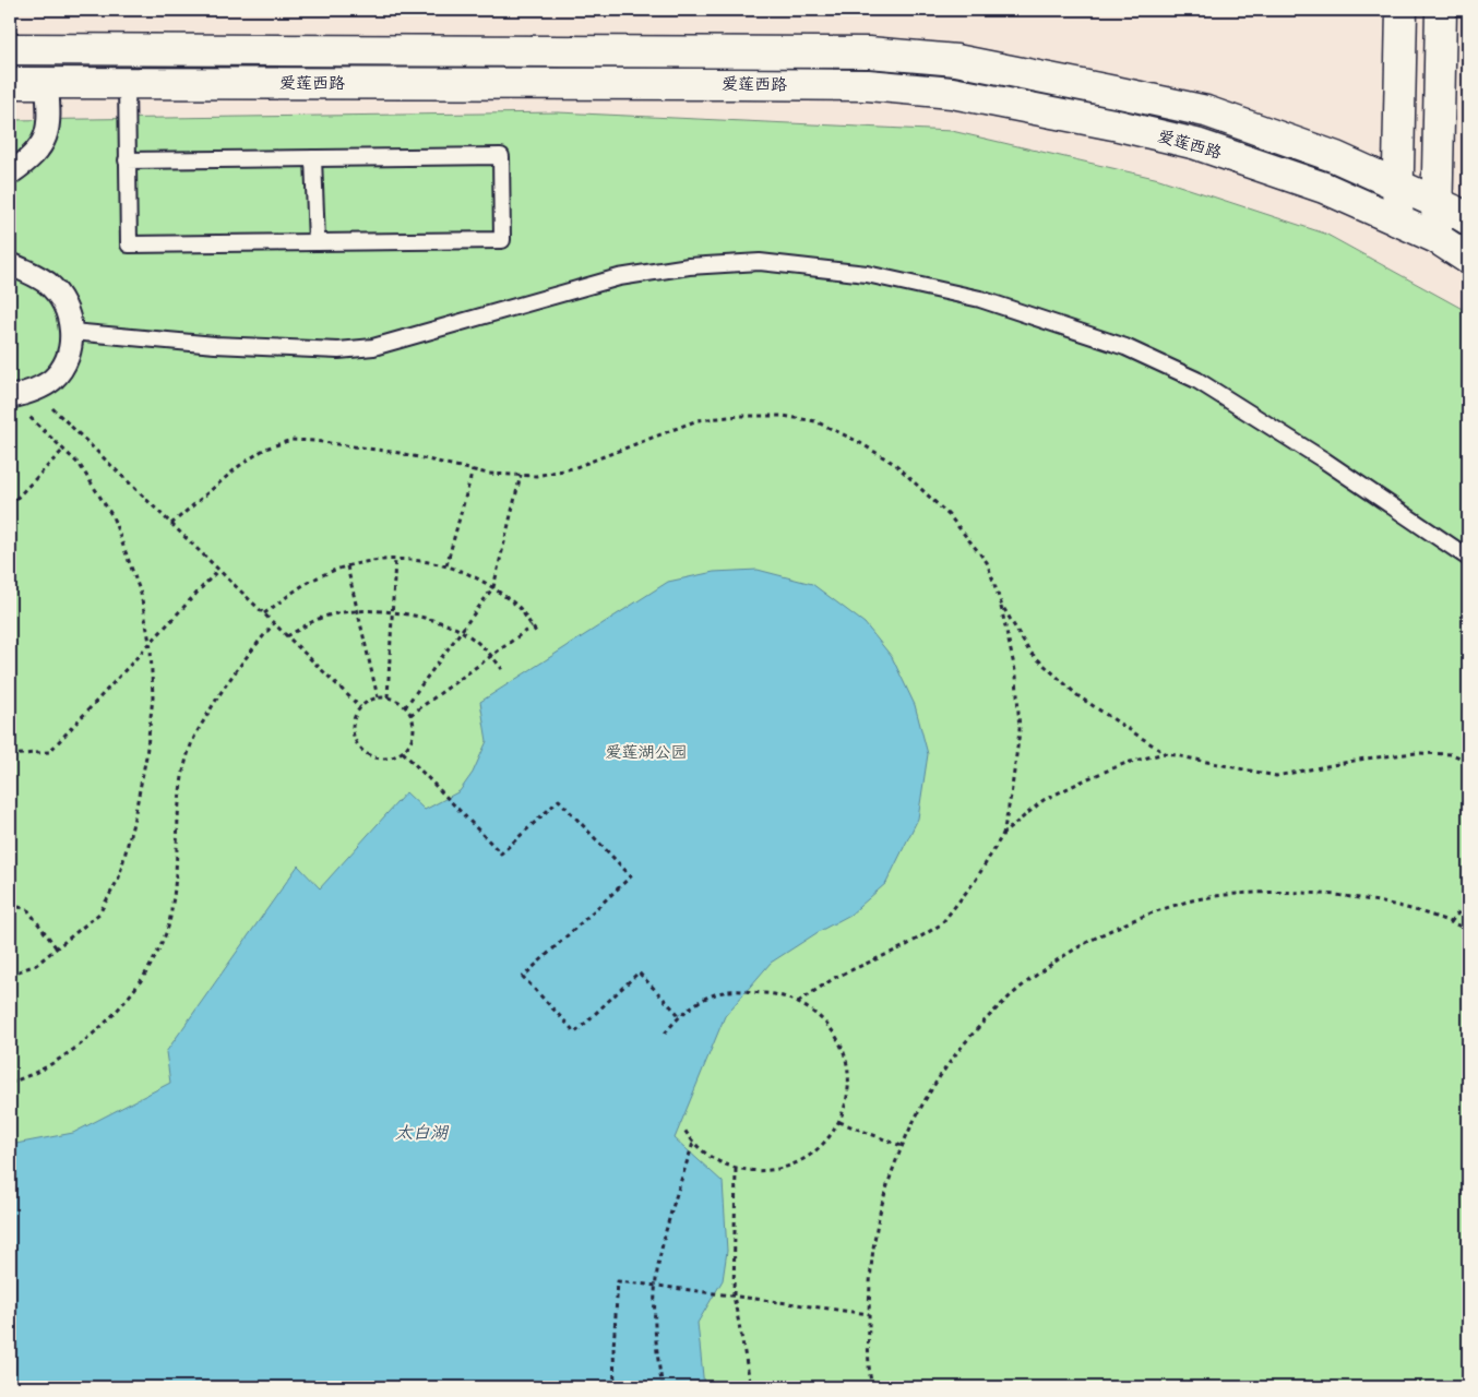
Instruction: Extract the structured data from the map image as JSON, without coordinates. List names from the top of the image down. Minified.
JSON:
{"streets":{"main road":["爱莲西路"]},"water":["太白湖"],"parks":["爱莲湖公园"]}
